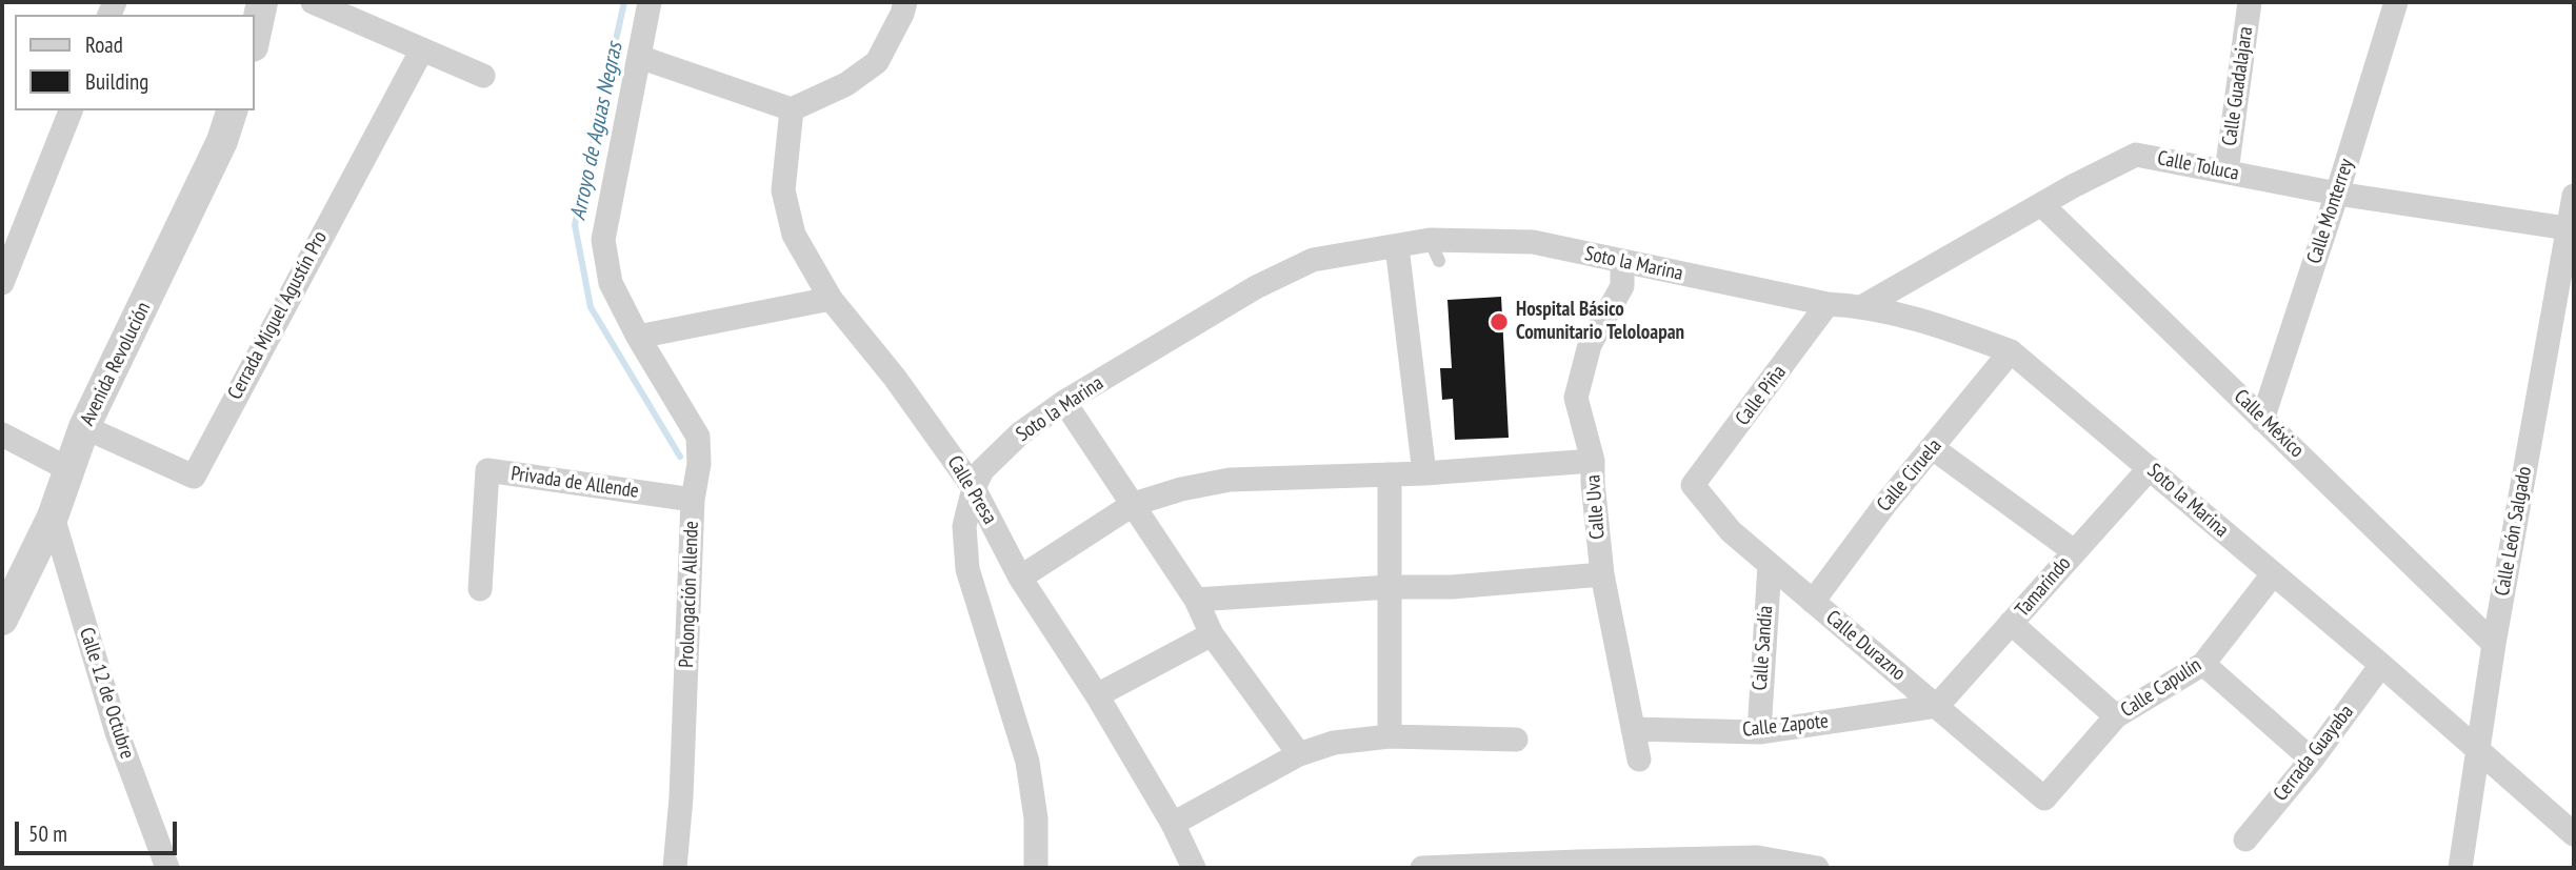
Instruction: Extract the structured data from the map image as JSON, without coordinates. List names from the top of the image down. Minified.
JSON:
{"streets":{"street":["Calle Guadalajara","Calle Toluca","Calle Monterrey","Soto la Marina","Cerrada Miguel Agustín Pro","Avenida Revolución","Calle Piña","Calle México","Calle Ciruela","Privada de Allende","Calle Presa","Calle Uva","Calle León Salgado","Tamarindo","Prolongación Allende","Calle Durazno","Calle Sandía","Calle Capulín","Calle 12 de Octubre","Calle Zapote","Cerrada Guayaba"]},"crossings":[["Calle Guadalajara","Calle Toluca"],["Calle Toluca","Calle Monterrey"],["Calle Toluca","Soto la Marina"],["Calle Toluca","Calle México"],["Calle Toluca","Calle León Salgado"],["Calle Monterrey","Calle México"],["Soto la Marina","Calle Piña"],["Soto la Marina","Calle Ciruela"],["Soto la Marina","Calle Presa"],["Soto la Marina","Calle Uva"],["Soto la Marina","Calle León Salgado"],["Soto la Marina","Tamarindo"],["Soto la Marina","Calle Capulín"],["Soto la Marina","Cerrada Guayaba"],["Cerrada Miguel Agustín Pro","Avenida Revolución"],["Avenida Revolución","Calle 12 de Octubre"],["Calle Piña","Calle Durazno"],["Calle México","Calle León Salgado"],["Calle Ciruela","Calle Durazno"],["Privada de Allende","Prolongación Allende"],["Calle Uva","Calle Zapote"],["Tamarindo","Calle Durazno"],["Tamarindo","Calle Zapote"],["Calle Durazno","Calle Sandía"],["Calle Durazno","Calle Capulín"],["Calle Durazno","Calle Zapote"],["Calle Sandía","Calle Zapote"]],"water":["Arroyo de Aguas Negras"],"places":["Hospital Básico Comunitario Teloloapan"],"legend":["Road","Building"],"scale_bar":"50 m"}
